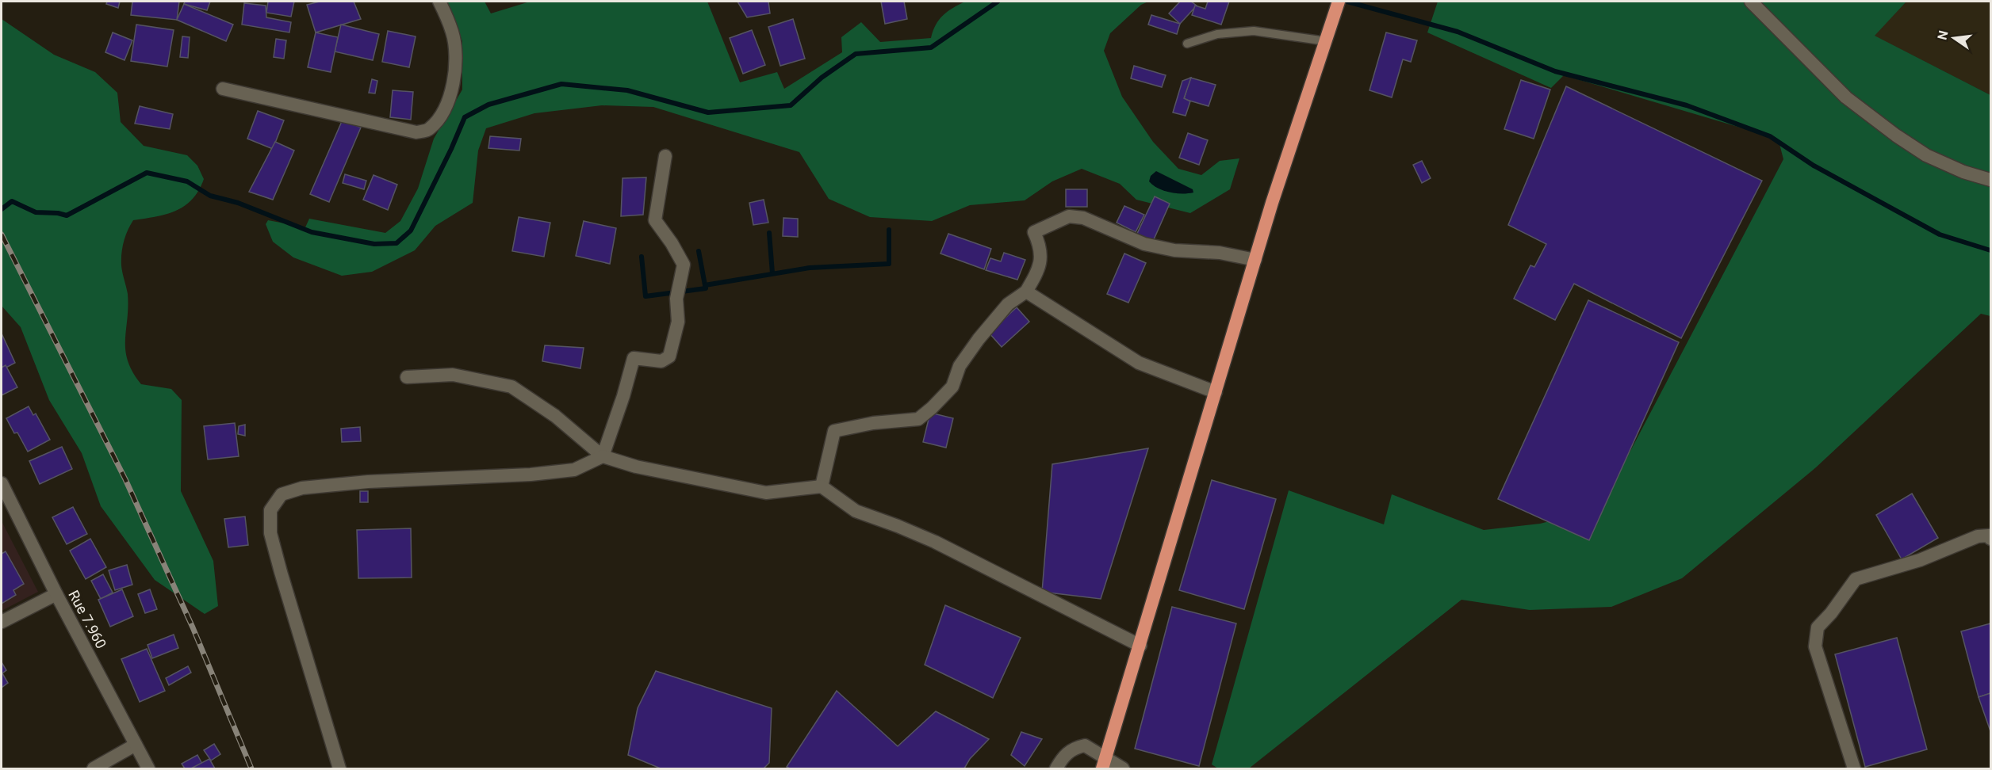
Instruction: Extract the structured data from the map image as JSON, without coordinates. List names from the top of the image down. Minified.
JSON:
{"streets":{"street":["Rue 7.960"]},"north":"left"}
